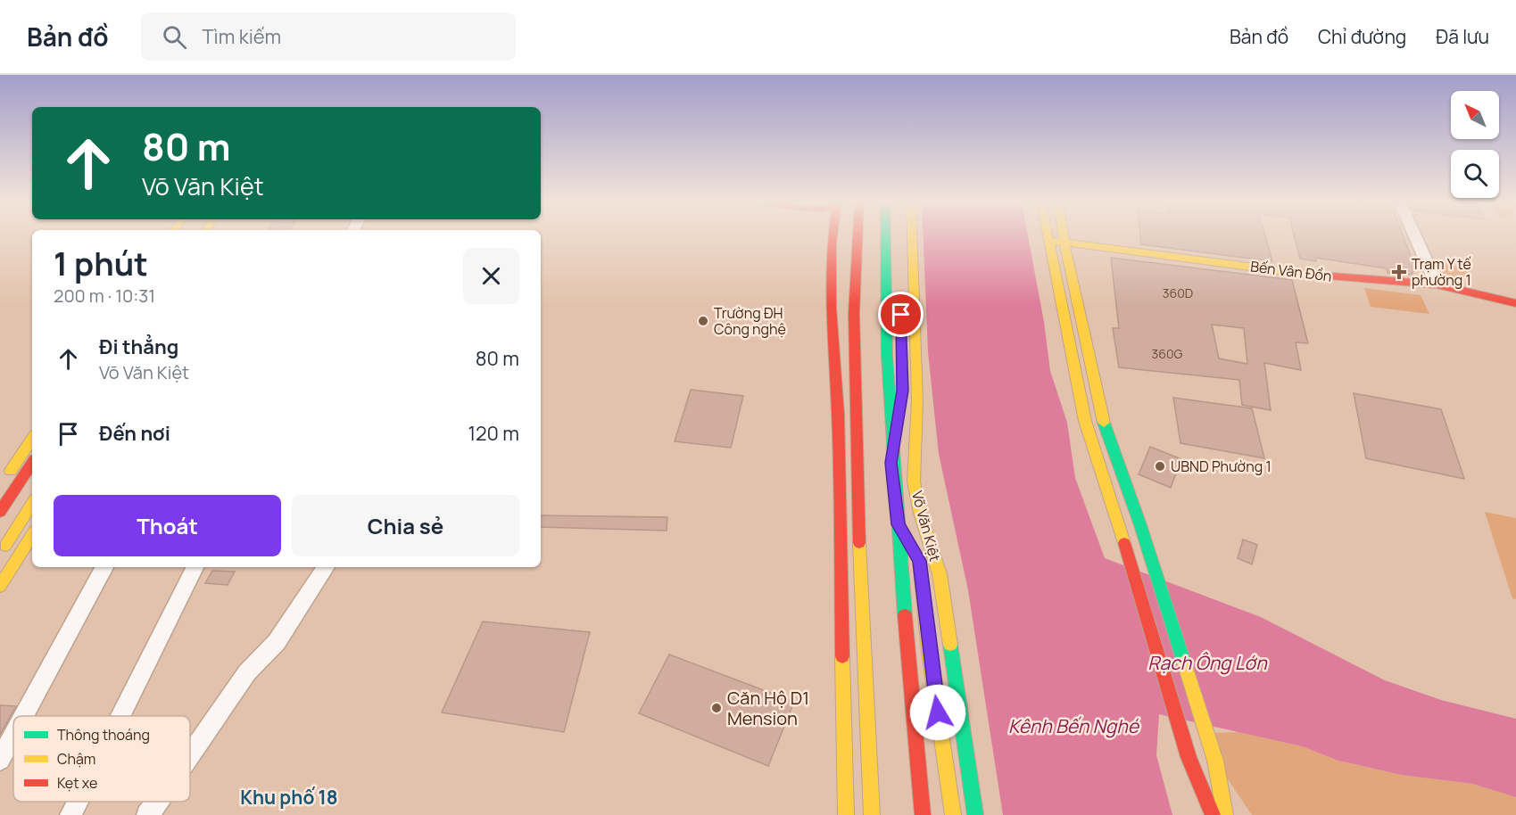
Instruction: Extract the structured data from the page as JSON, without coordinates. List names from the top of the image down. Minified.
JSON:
{"streets":{"main road":["Bến Vân Đồn","Võ Văn Kiệt"]},"districts":["Khu phố 18"],"water":["Rạch Ông Lớn","Kênh Bến Nghé"],"places":{"health":["Trạm Y tế phường 1"],"other":["Trường ĐH Công nghệ","UBND Phường 1","Căn Hộ D1 Mension"]},"house_numbers":["360D","360G"],"legend":["Thông thoáng","Chậm","Kẹt xe"],"north":"top left","page":{"header":"Bản đồ","search":"Tìm kiếm","nav":["Bản đồ","Chỉ đường","Đã lưu"],"turn":["80 m","Võ Văn Kiệt"],"heading":["1 phút","200 m · 10:31"],"list":[{"name":"Đi thẳng","note":"Võ Văn Kiệt","value":"80 m"},{"name":"Đến nơi","value":"120 m"}],"buttons":["Thoát","Chia sẻ"]}}
